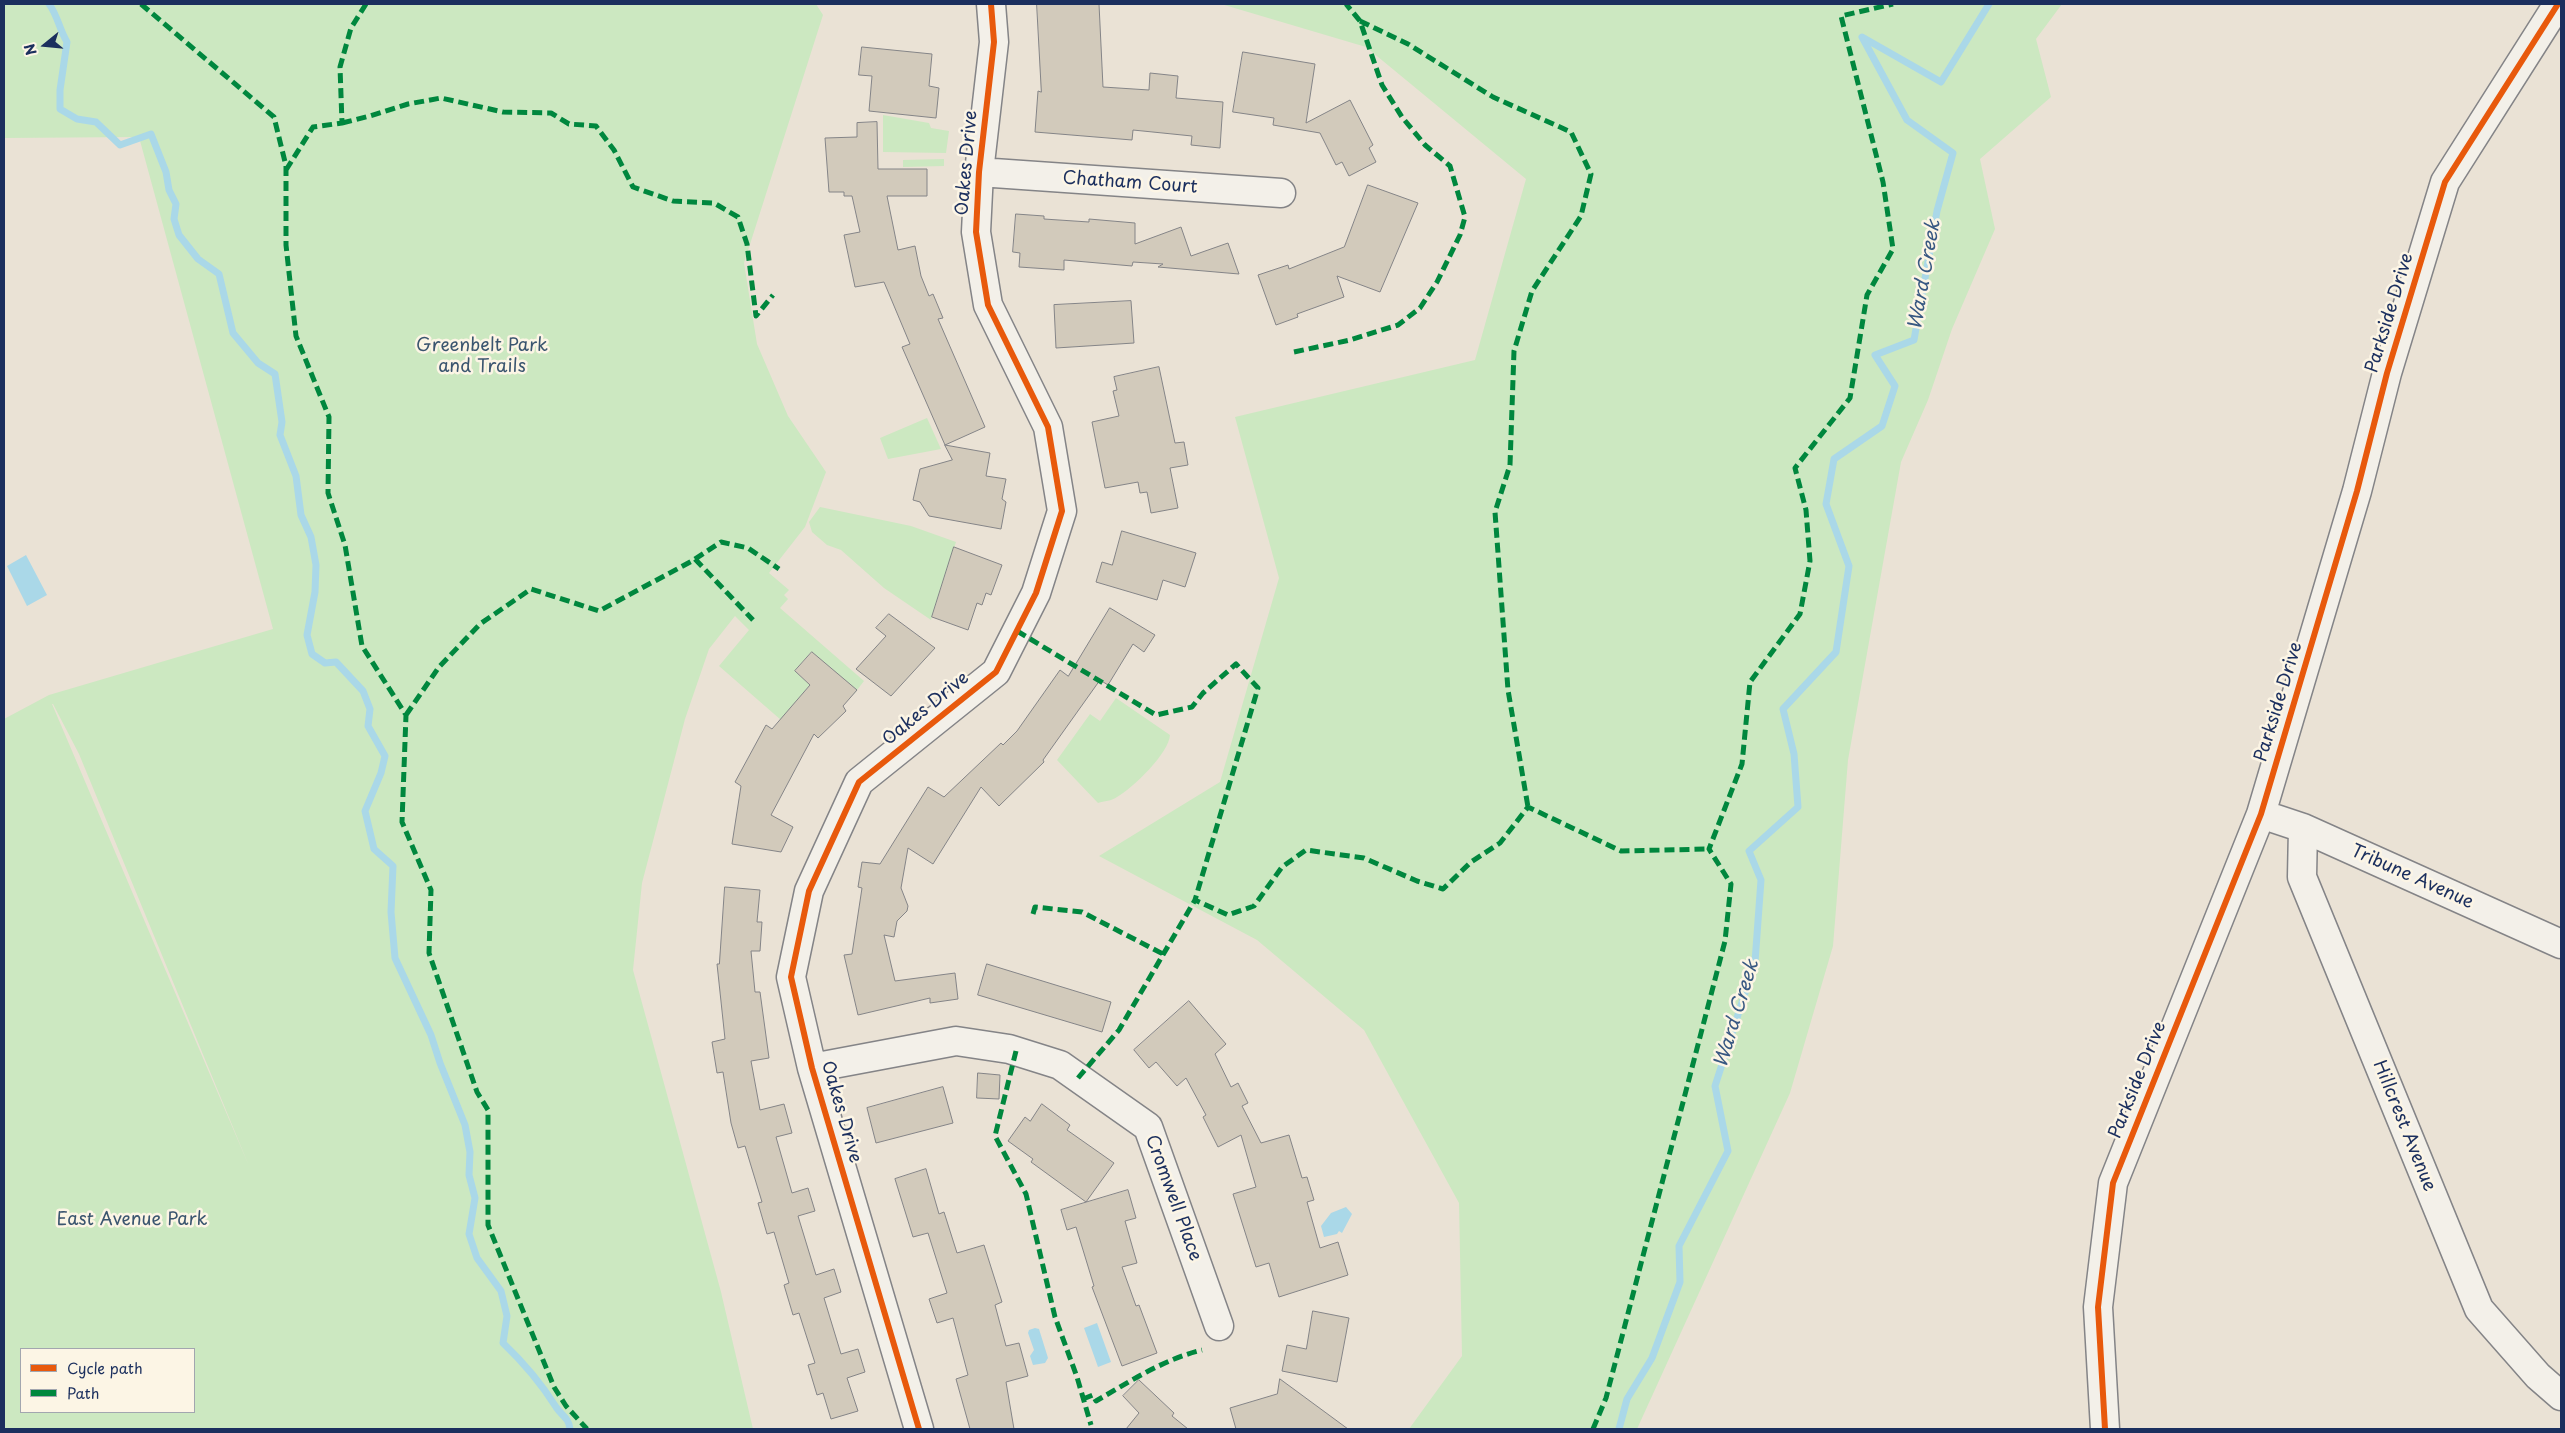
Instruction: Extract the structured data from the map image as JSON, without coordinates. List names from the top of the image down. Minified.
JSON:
{"streets":{"street":["Oakes Drive","Chatham Court","Parkside Drive","Tribune Avenue","Hillcrest Avenue","Cromwell Place"]},"crossings":[["Oakes Drive","Chatham Court"],["Oakes Drive","Cromwell Place"],["Parkside Drive","Tribune Avenue"],["Tribune Avenue","Hillcrest Avenue"]],"water":["Ward Creek"],"parks":["Greenbelt Park and Trails","East Avenue Park"],"legend":["Cycle path","Path"],"north":"left"}
